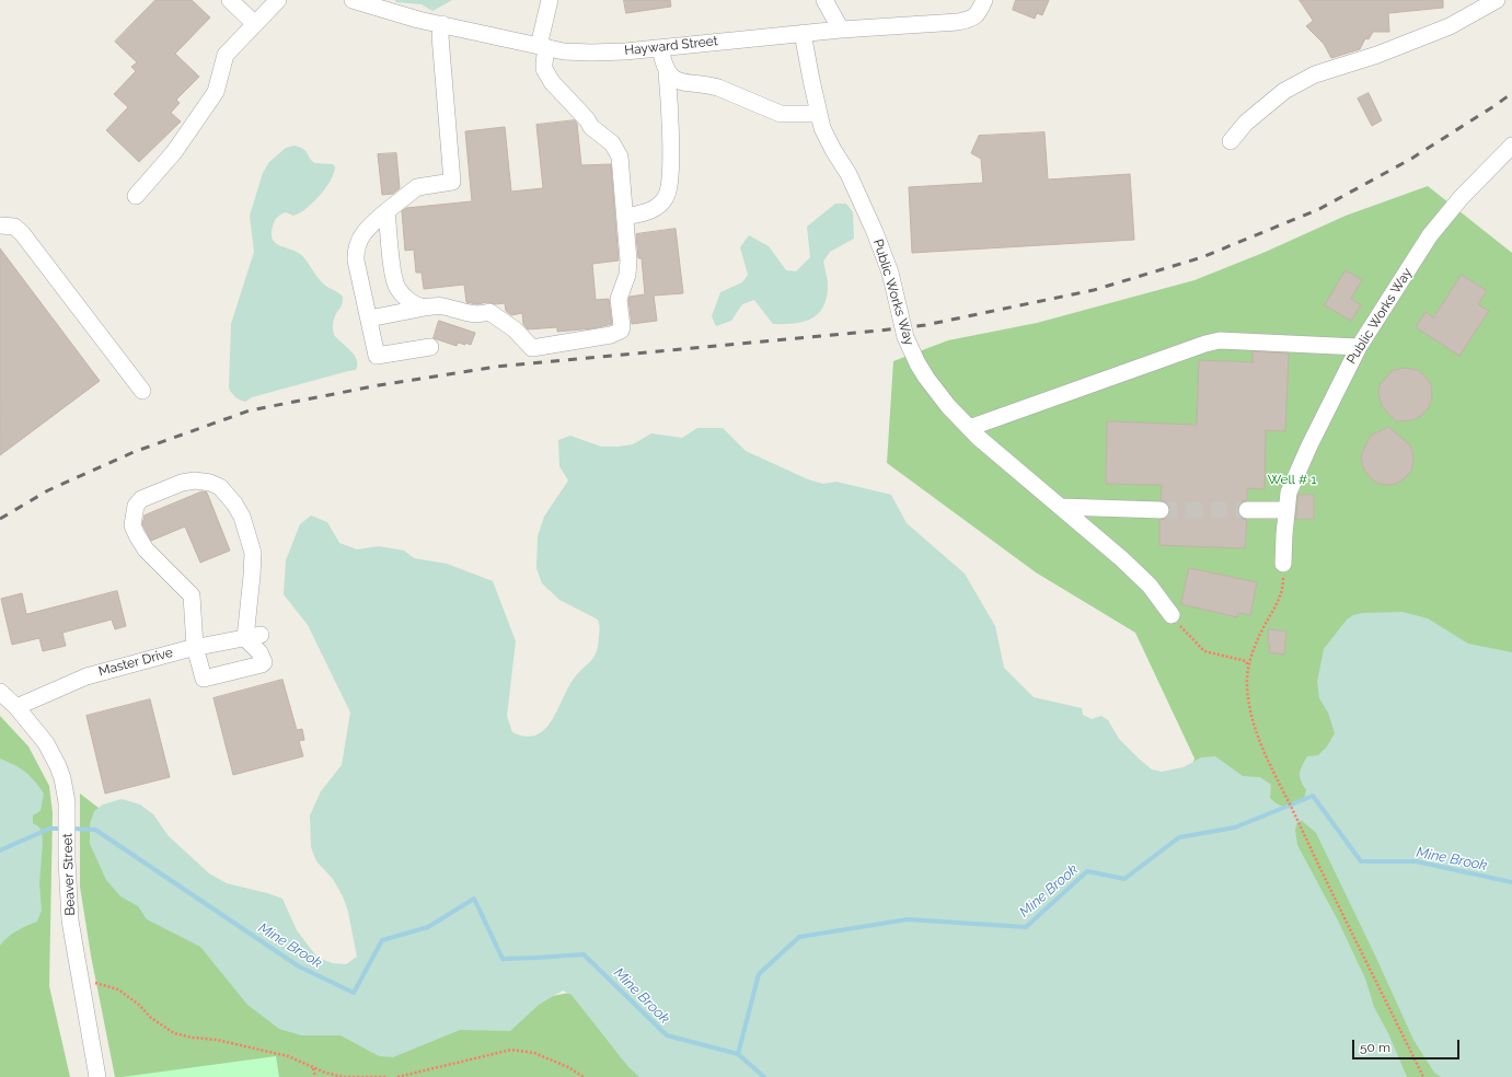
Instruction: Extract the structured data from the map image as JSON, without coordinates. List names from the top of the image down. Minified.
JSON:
{"streets":{"street":["Hayward Street","Public Works Way","Master Drive","Beaver Street"]},"crossings":[["Hayward Street","Public Works Way"],["Master Drive","Beaver Street"]],"water":["Mine Brook"],"parks":["Well # 1"],"scale_bar":"50 m"}
